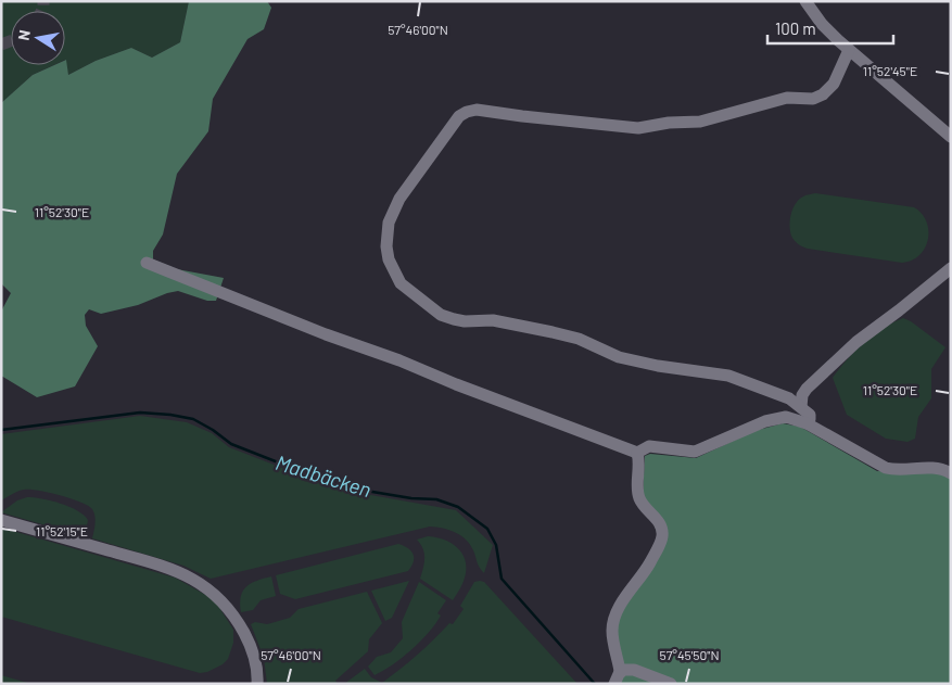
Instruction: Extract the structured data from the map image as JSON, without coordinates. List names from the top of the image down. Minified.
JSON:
{"water":["Madbäcken"],"scale_bar":"100 m","north":"left","coordinates":["57°46'00\"N","11°52'45\"E","11°52'30\"E","11°52'15\"E","57°45'50\"N"]}
